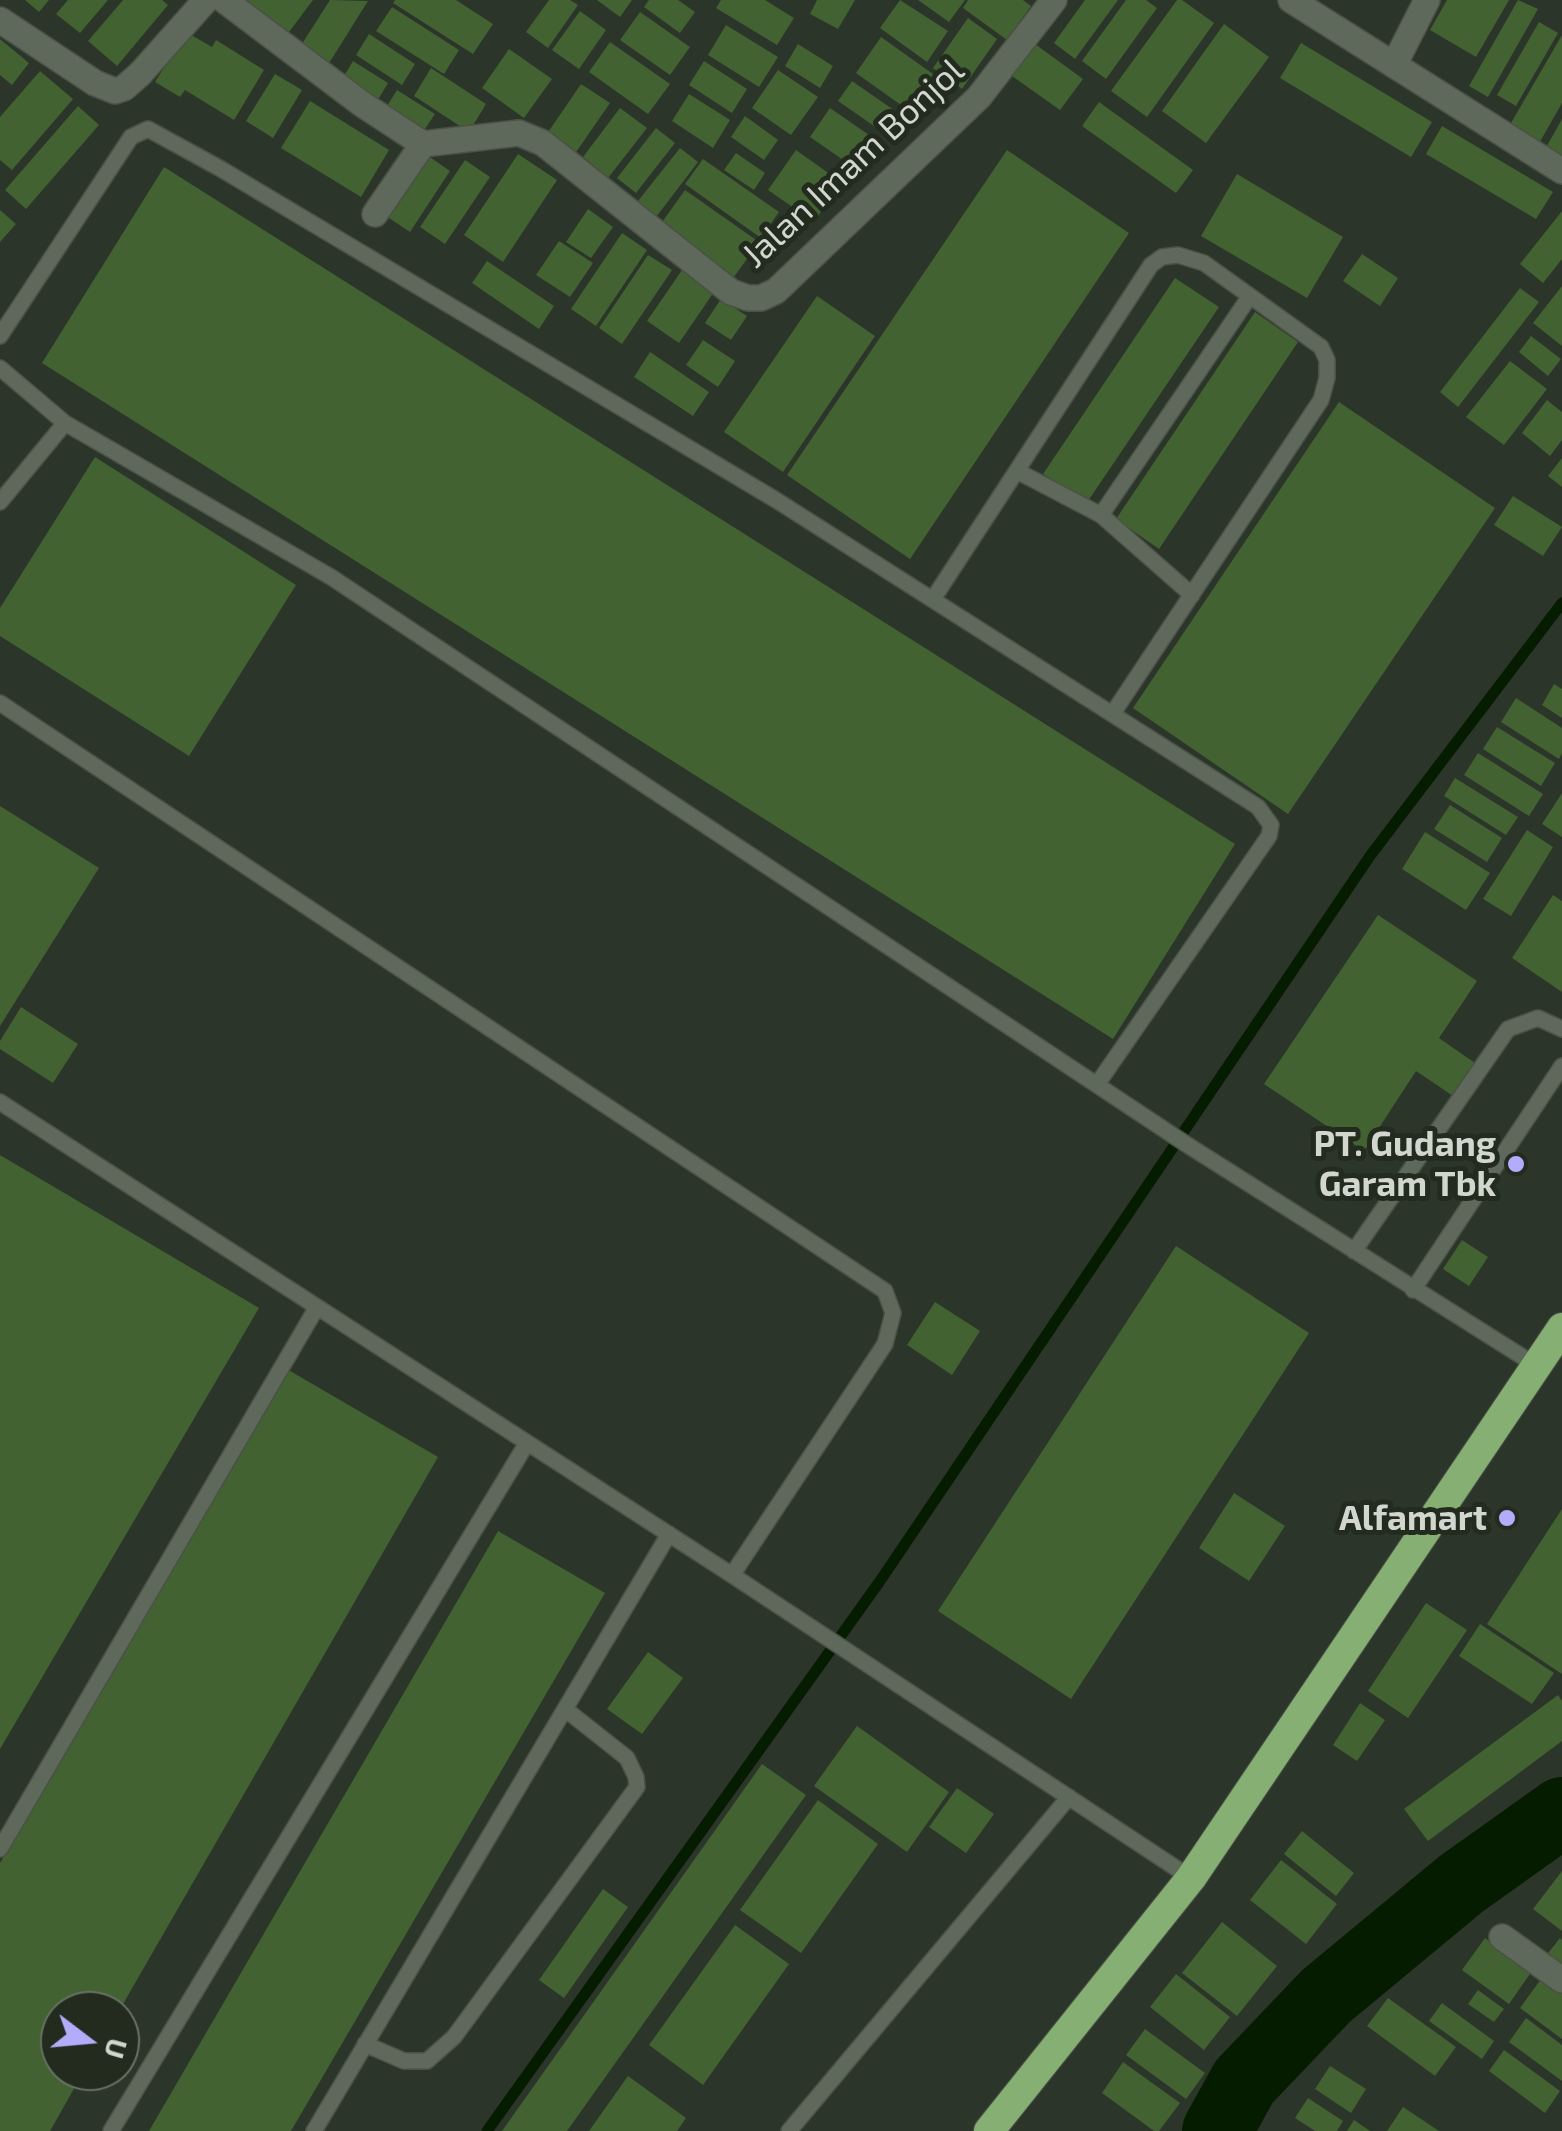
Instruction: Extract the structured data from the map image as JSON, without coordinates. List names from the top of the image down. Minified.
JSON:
{"streets":{"street":["Jalan Imam Bonjol"]},"places":["PT. Gudang Garam Tbk","Alfamart"],"north":"right"}
